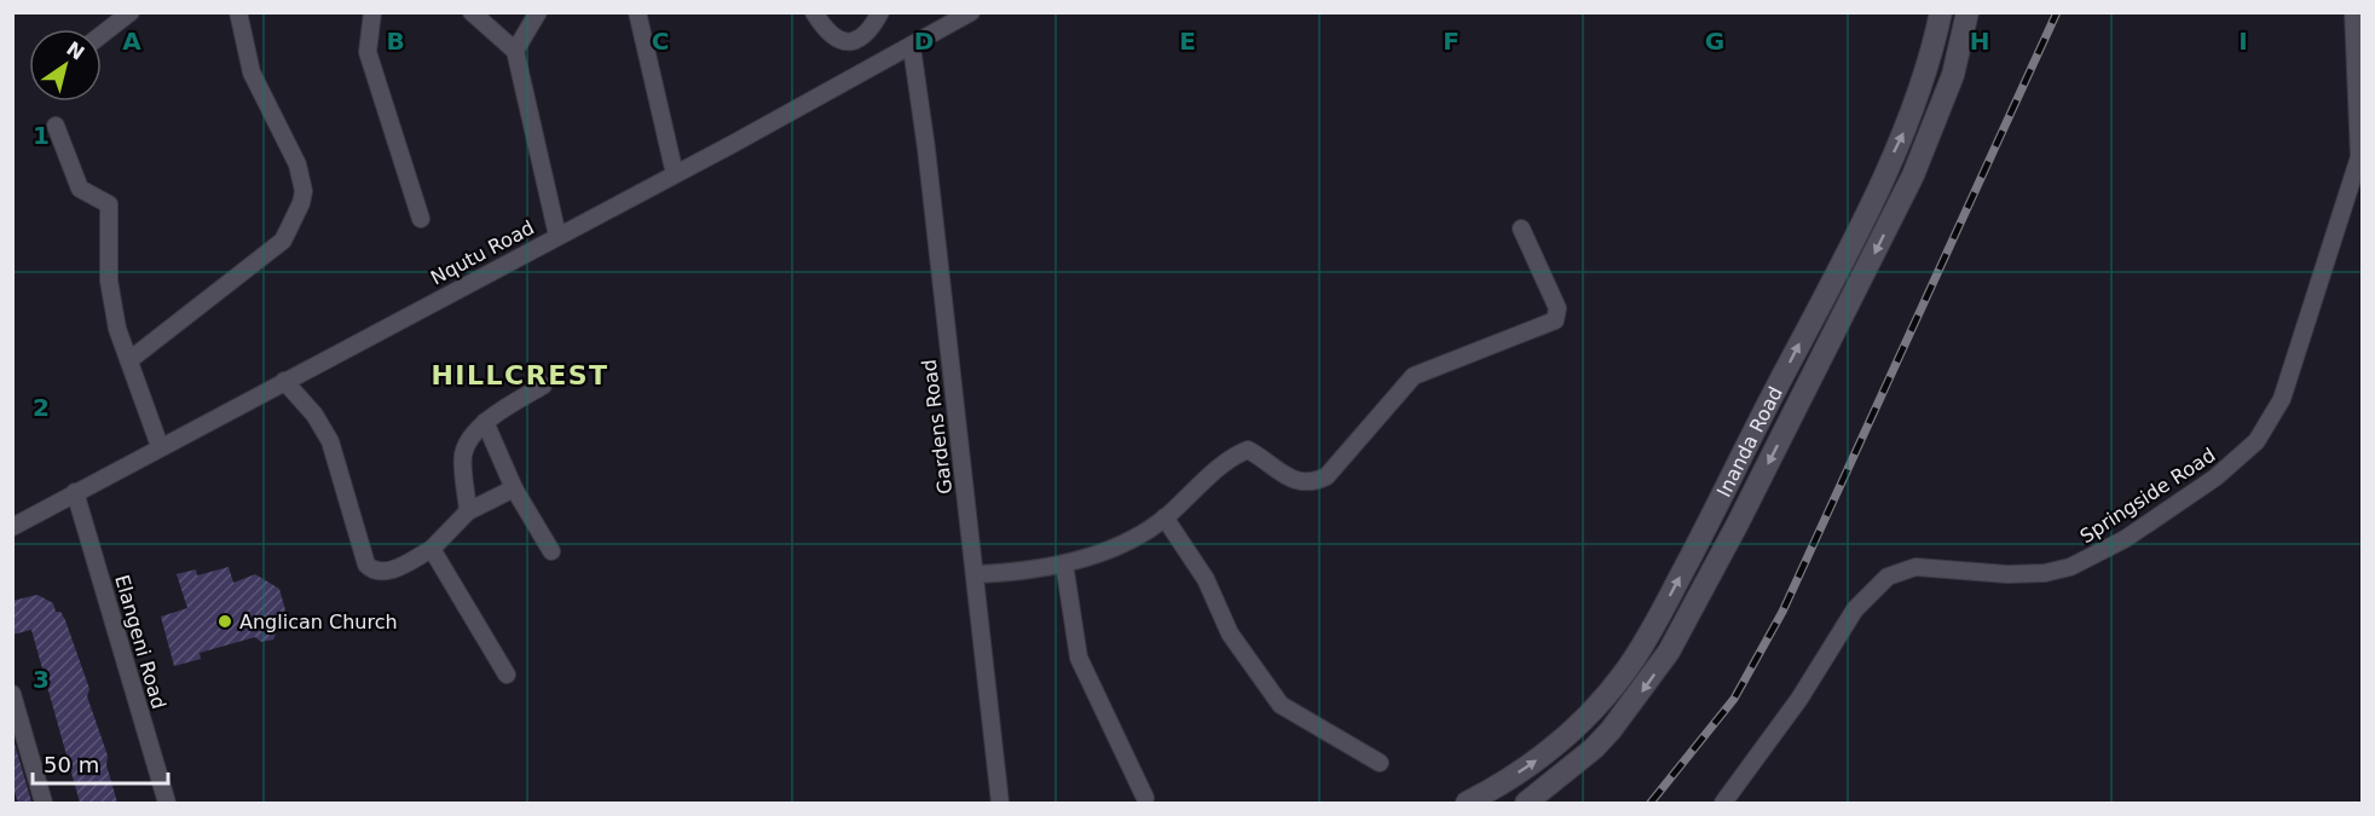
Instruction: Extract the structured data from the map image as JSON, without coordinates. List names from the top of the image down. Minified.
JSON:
{"streets":{"main road":["Inanda Road"],"street":["Nqutu Road","Gardens Road","Springside Road","Elangeni Road"]},"crossings":[["Nqutu Road","Gardens Road"],["Nqutu Road","Elangeni Road"]],"districts":["HILLCREST"],"places":["Anglican Church"],"scale_bar":"50 m","north":"top right","grid":{"columns":["A","B","C","D","E","F","G","H","I"],"rows":["1","2","3"]}}
